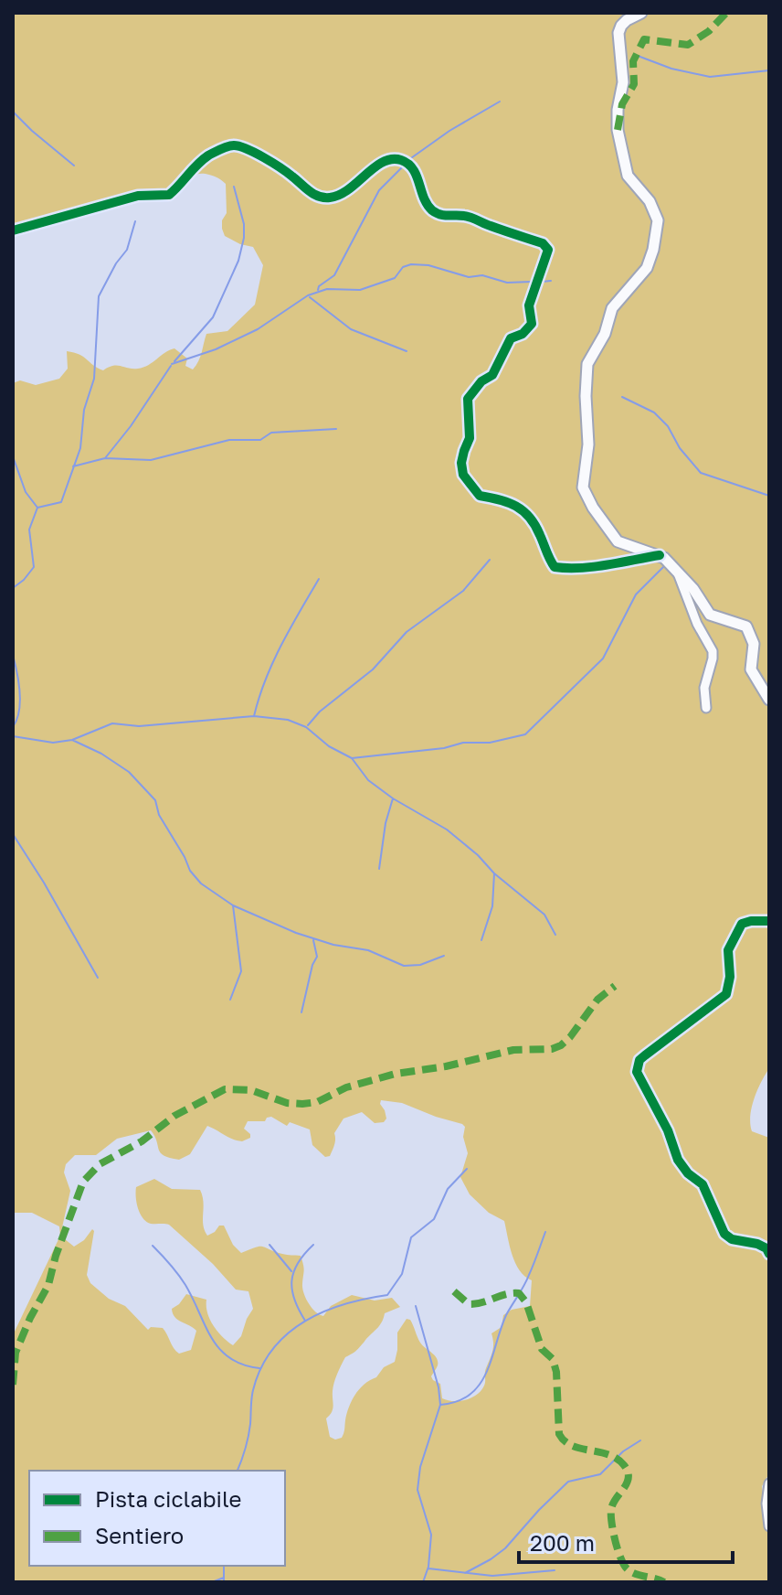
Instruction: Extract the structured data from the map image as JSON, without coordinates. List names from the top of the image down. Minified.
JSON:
{"legend":["Pista ciclabile","Sentiero"],"scale_bar":"200 m"}
